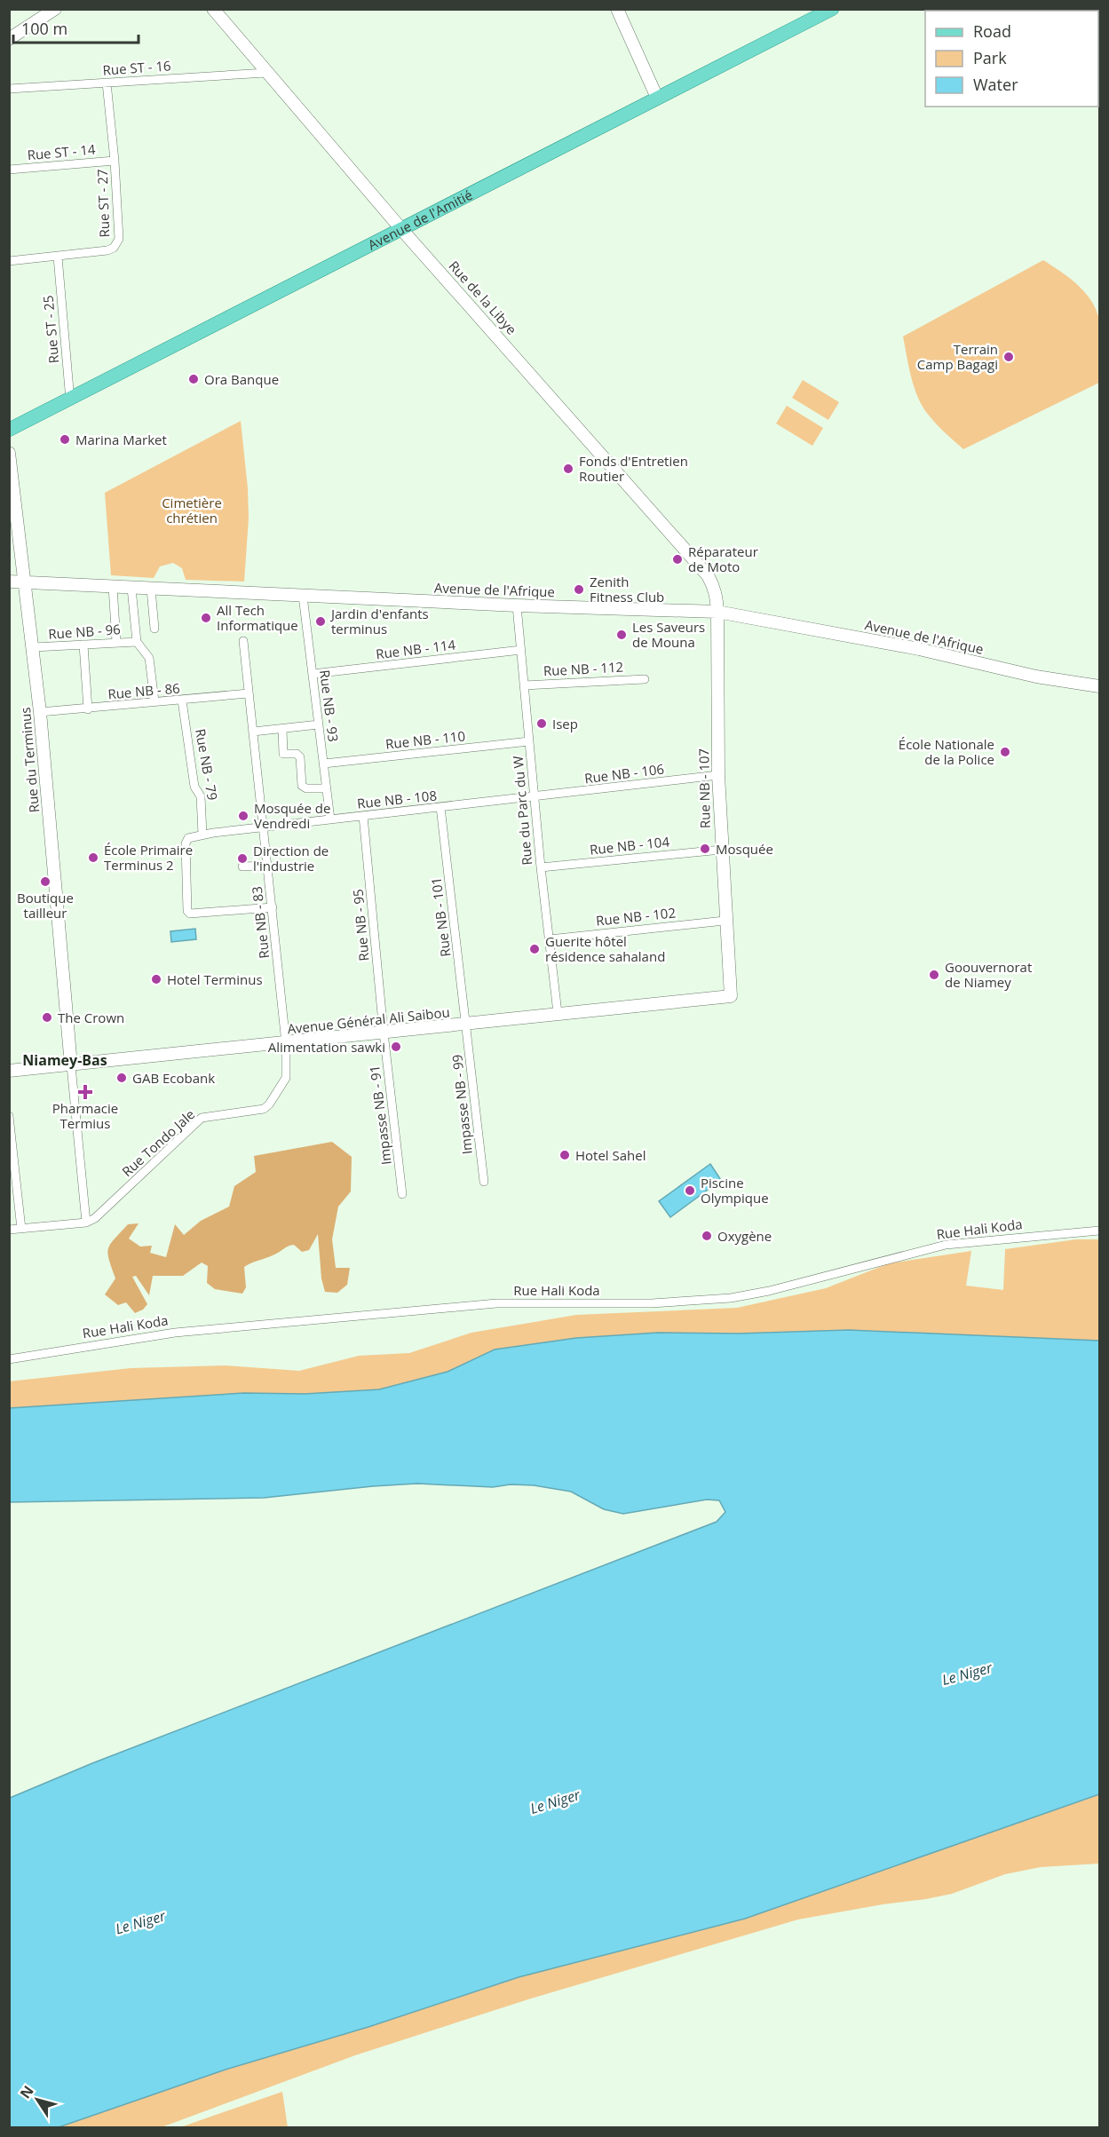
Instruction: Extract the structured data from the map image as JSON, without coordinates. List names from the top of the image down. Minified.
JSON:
{"streets":{"main road":["Avenue de l'Amitié"],"street":["Rue ST - 16","Rue ST - 14","Rue ST - 27","Rue de la Libye","Rue ST - 25","Avenue de l'Afrique","Rue NB - 96","Rue NB - 114","Rue NB - 112","Rue NB - 86","Rue NB - 93","Rue NB - 110","Rue du Terminus","Rue NB - 79","Rue NB - 106","Rue NB - 107","Rue NB - 108","Rue du Parc du W","Rue NB - 104","Rue NB - 102","Rue NB - 101","Rue NB - 83","Rue NB - 95","Avenue Général Ali Saibou","Impasse NB - 99","Impasse NB - 91","Rue Tondo Jale","Rue Hali Koda"]},"crossings":[["Rue ST - 16","Rue ST - 27"],["Rue ST - 16","Rue de la Libye"],["Rue ST - 14","Rue ST - 27"],["Rue ST - 27","Rue ST - 25"],["Avenue de l'Amitié","Rue de la Libye"],["Avenue de l'Amitié","Rue ST - 25"],["Rue de la Libye","Avenue de l'Afrique"],["Rue de la Libye","Rue NB - 107"],["Avenue de l'Afrique","Rue NB - 93"],["Avenue de l'Afrique","Rue du Terminus"],["Avenue de l'Afrique","Rue NB - 107"],["Avenue de l'Afrique","Rue du Parc du W"],["Rue NB - 96","Rue du Terminus"],["Rue NB - 114","Rue NB - 93"],["Rue NB - 114","Rue du Parc du W"],["Rue NB - 112","Rue du Parc du W"],["Rue NB - 86","Rue du Terminus"],["Rue NB - 86","Rue NB - 79"],["Rue NB - 86","Rue NB - 83"],["Rue NB - 93","Rue NB - 110"],["Rue NB - 93","Rue NB - 108"],["Rue NB - 110","Rue du Parc du W"],["Rue du Terminus","Avenue Général Ali Saibou"],["Rue NB - 79","Rue NB - 108"],["Rue NB - 106","Rue NB - 107"],["Rue NB - 106","Rue NB - 108"],["Rue NB - 106","Rue du Parc du W"],["Rue NB - 107","Rue NB - 104"],["Rue NB - 107","Rue NB - 102"],["Rue NB - 107","Avenue Général Ali Saibou"],["Rue NB - 108","Rue du Parc du W"],["Rue NB - 108","Rue NB - 101"],["Rue NB - 108","Rue NB - 83"],["Rue NB - 108","Rue NB - 95"],["Rue du Parc du W","Rue NB - 104"],["Rue du Parc du W","Rue NB - 102"],["Rue du Parc du W","Avenue Général Ali Saibou"],["Rue NB - 101","Avenue Général Ali Saibou"],["Rue NB - 101","Impasse NB - 99"],["Rue NB - 83","Avenue Général Ali Saibou"],["Rue NB - 83","Rue Tondo Jale"],["Rue NB - 95","Avenue Général Ali Saibou"],["Rue NB - 95","Impasse NB - 91"],["Avenue Général Ali Saibou","Impasse NB - 99"],["Avenue Général Ali Saibou","Impasse NB - 91"],["Avenue Général Ali Saibou","Rue Tondo Jale"]],"districts":["Niamey-Bas"],"water":["Le Niger"],"parks":["Cimetière chrétien"],"places":{"other":["Terrain Camp Bagagi","Ora Banque","Marina Market","Fonds d'Entretien Routier","Réparateur de Moto","Zenith Fitness Club","All Tech Informatique","Jardin d'enfants terminus","Les Saveurs de Mouna","Isep","École Nationale de la Police","Mosquée de Vendredi","Mosquée","École Primaire Terminus 2","Direction de l'industrie","Boutique tailleur","Guerite hôtel résidence sahaland","Goouvernorat de Niamey","Hotel Terminus","The Crown","Alimentation sawki","GAB Ecobank","Hotel Sahel","Piscine Olympique","Oxygène"],"health":["Pharmacie Termius"]},"legend":["Road","Park","Water"],"scale_bar":"100 m","north":"top left"}
